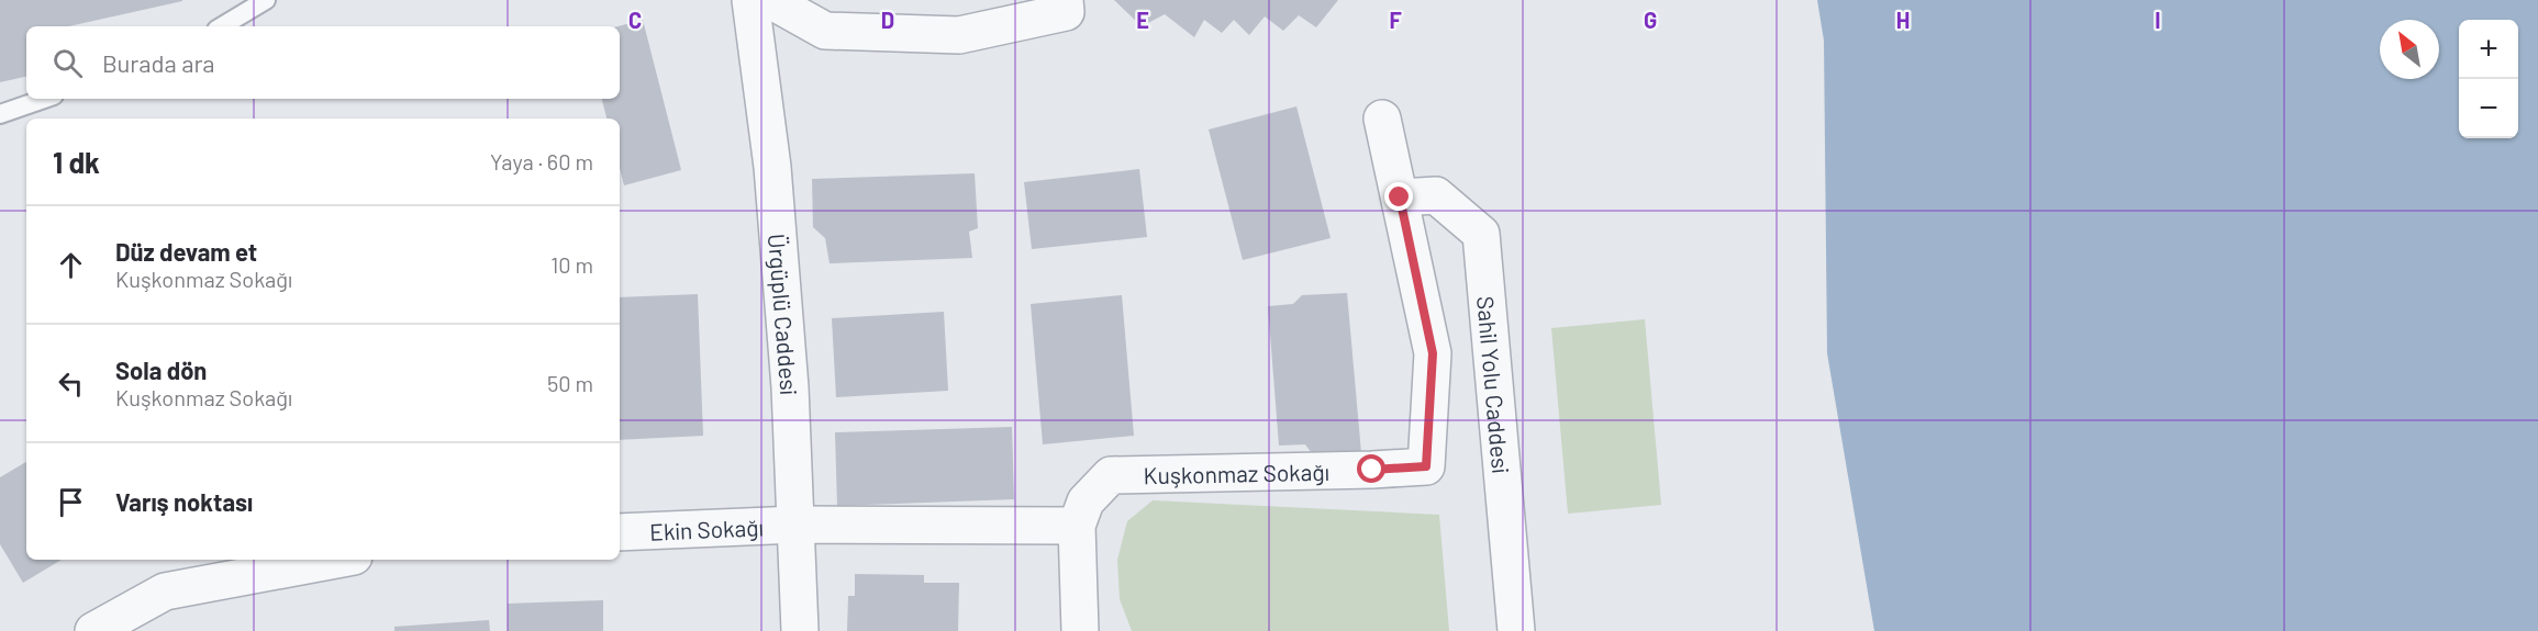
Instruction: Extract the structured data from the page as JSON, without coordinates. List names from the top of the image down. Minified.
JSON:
{"streets":{"street":["Ürgüplü Caddesi","Sahil Yolu Caddesi","Kuşkonmaz Sokağı","Ekin Sokağı"]},"crossings":[["Ürgüplü Caddesi","Ekin Sokağı"],["Sahil Yolu Caddesi","Kuşkonmaz Sokağı"]],"north":"top left","page":{"map_buttons":["+","−"],"search":"Burada ara","heading":["1 dk","Yaya · 60 m"],"list":[["Düz devam et","Kuşkonmaz Sokağı","10 m"],["Sola dön","Kuşkonmaz Sokağı","50 m"],"Varış noktası"]},"grid":{"columns":["C","D","E","F","G","H","I"]}}
